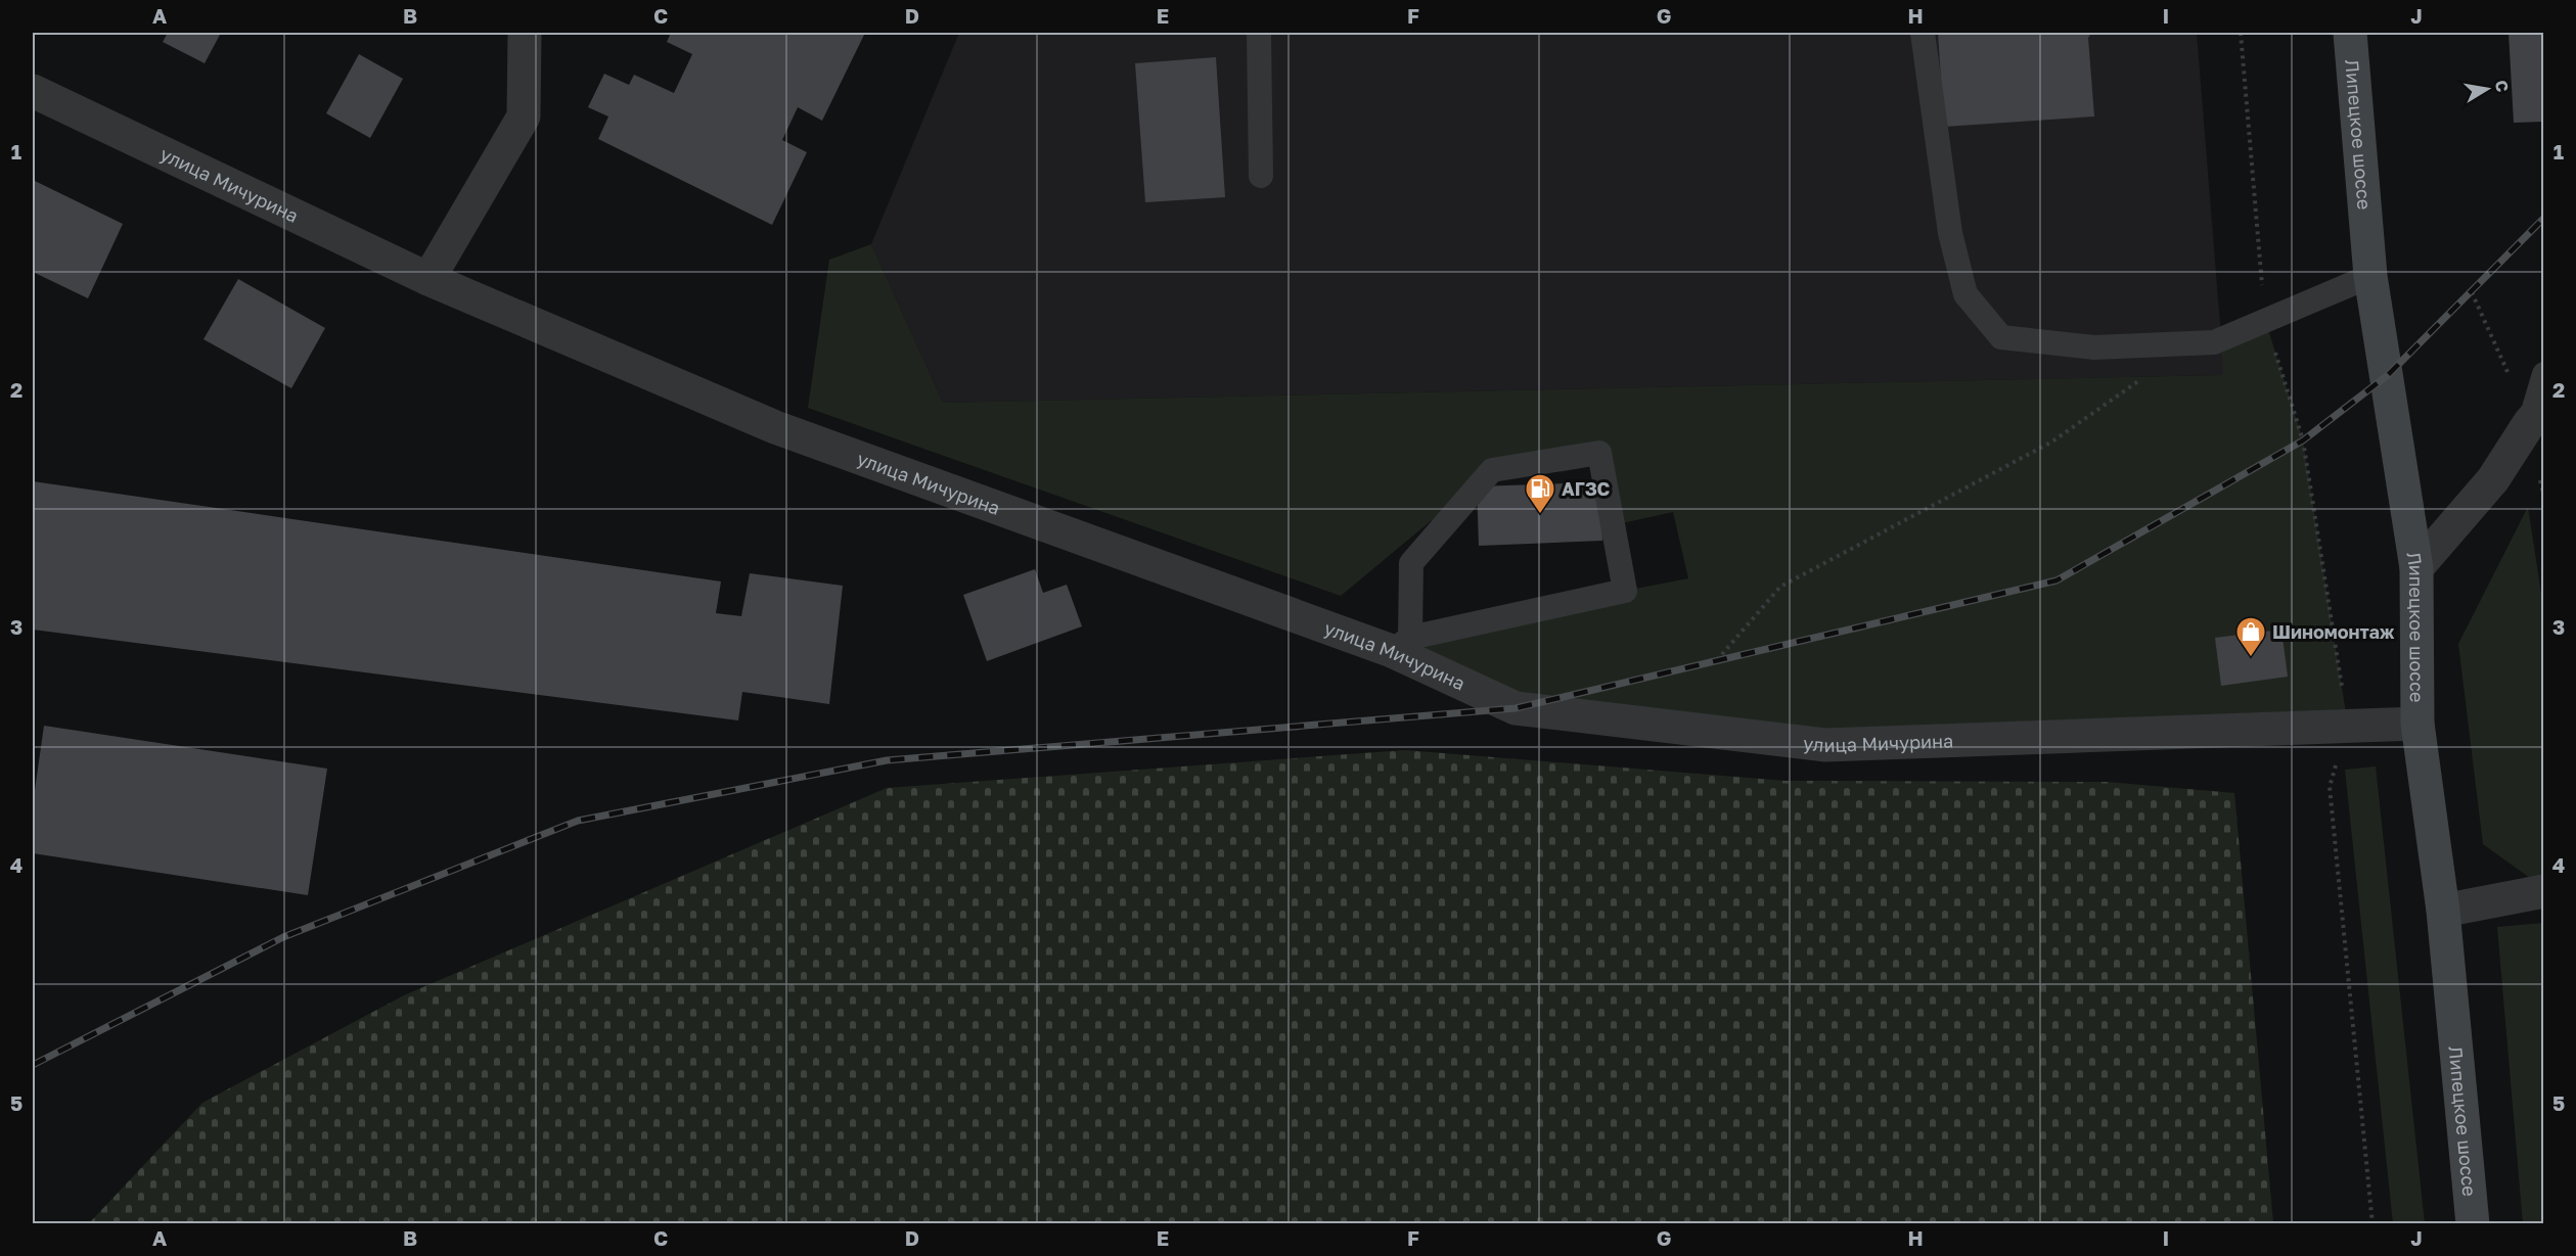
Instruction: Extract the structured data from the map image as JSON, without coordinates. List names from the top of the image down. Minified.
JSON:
{"streets":{"main road":["Липецкое шоссе"],"street":["улица Мичурина"]},"crossings":[["Липецкое шоссе","улица Мичурина"]],"places":{"fuel station":["АГЗС"],"shop":["Шиномонтаж"]},"north":"right","grid":{"columns":["A","B","C","D","E","F","G","H","I","J"],"rows":["1","2","3","4","5"]}}
